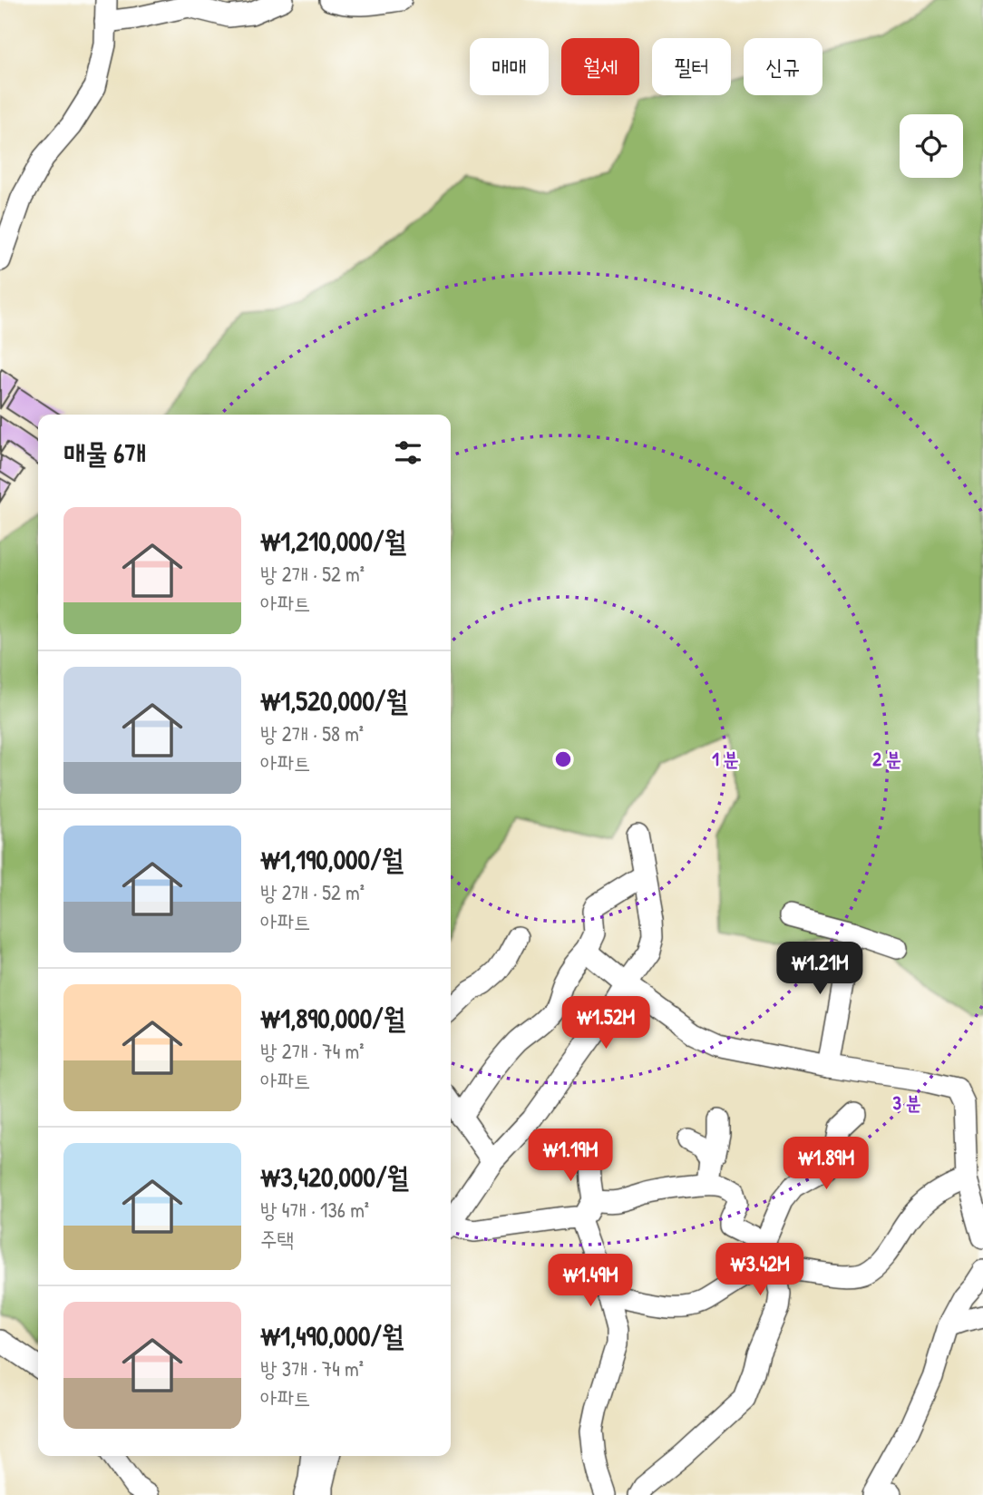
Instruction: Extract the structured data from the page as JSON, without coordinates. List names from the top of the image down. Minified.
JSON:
{"page":{"chip":["매매","월세","필터","신규"],"heading":"매물 6개","list":[{"name":"₩1,210,000/월","note":"방 2개 · 52 m² · 아파트"},{"name":"₩1,520,000/월","note":"방 2개 · 58 m² · 아파트"},{"name":"₩1,190,000/월","note":"방 2개 · 52 m² · 아파트"},{"name":"₩1,890,000/월","note":"방 2개 · 74 m² · 아파트"},{"name":"₩3,420,000/월","note":"방 4개 · 136 m² · 주택"},{"name":"₩1,490,000/월","note":"방 3개 · 74 m² · 아파트"}],"price":["₩1.21M","₩1.52M","₩1.19M","₩1.89M","₩3.42M","₩1.49M"]},"rings":["1 분","2 분","3 분"]}
